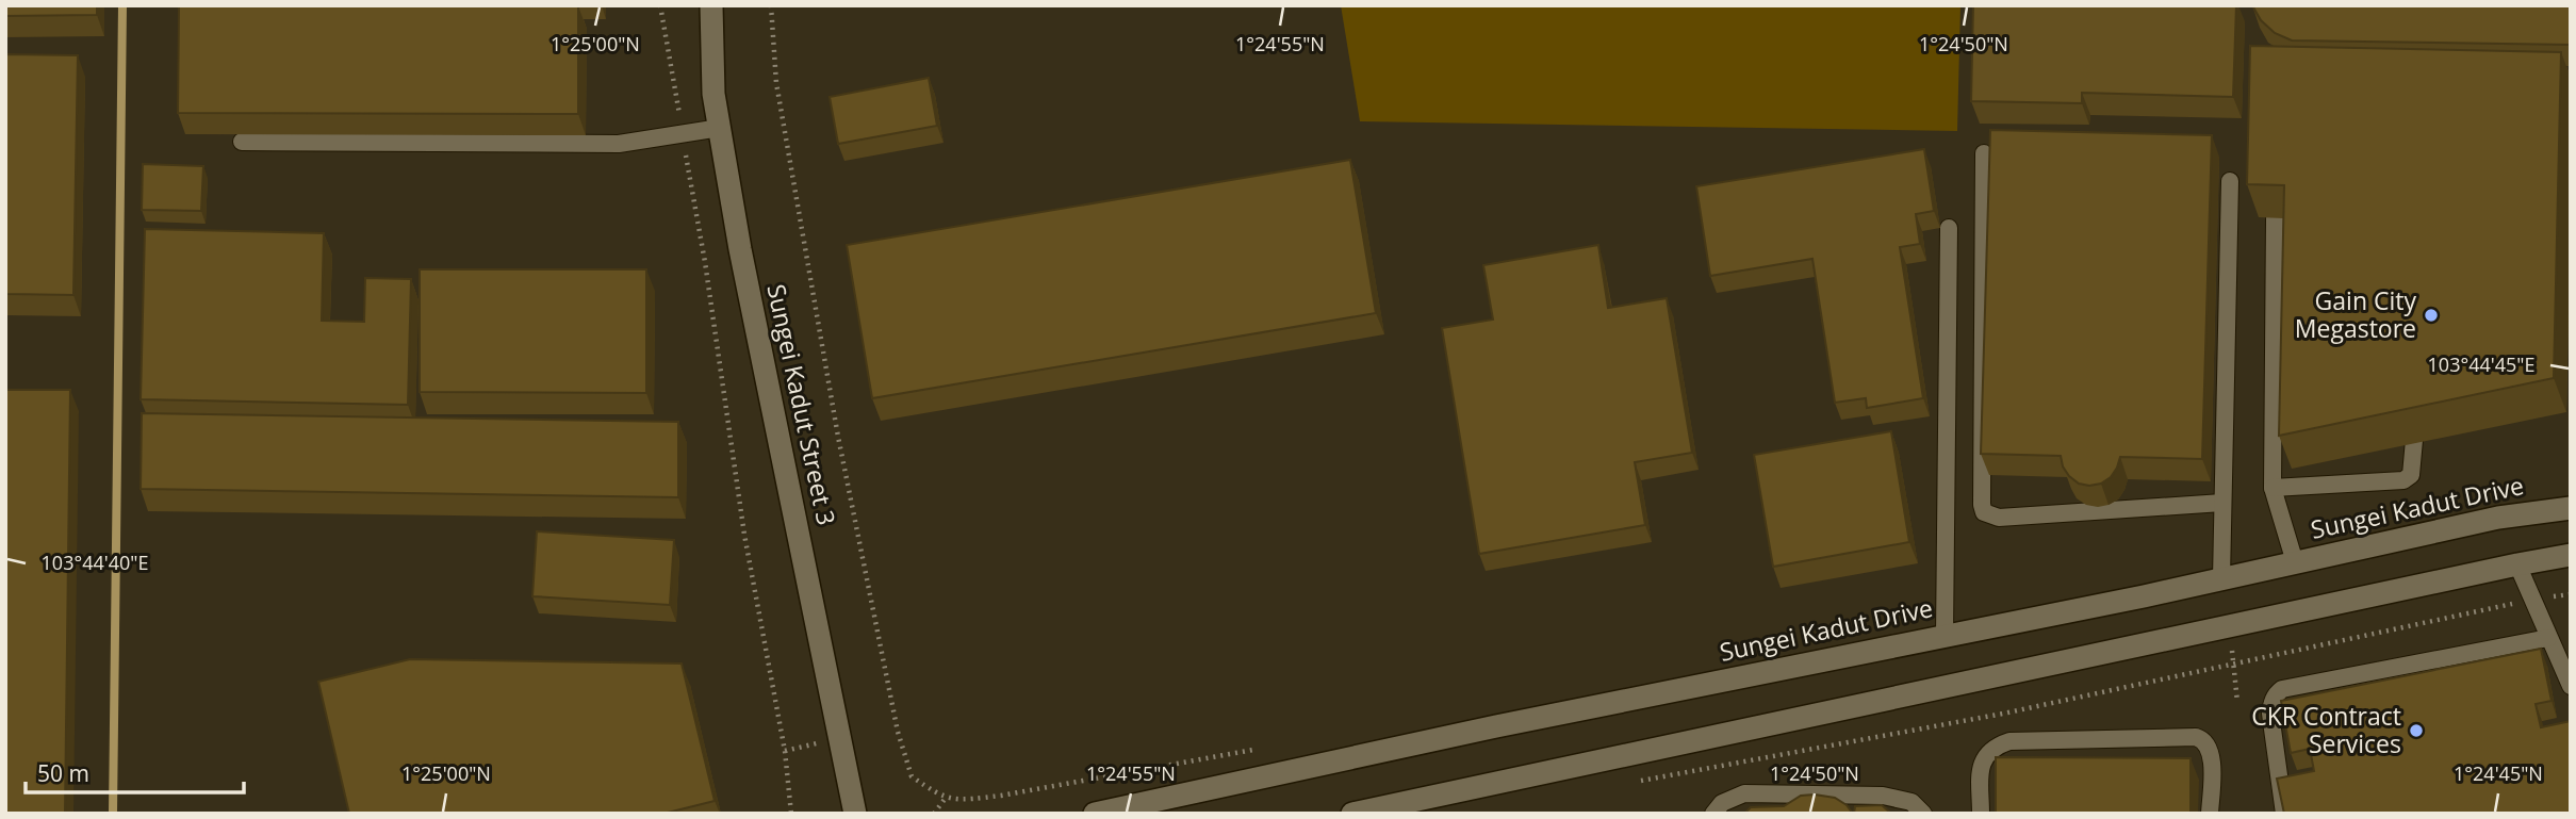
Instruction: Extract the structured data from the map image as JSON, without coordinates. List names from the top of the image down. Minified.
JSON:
{"streets":{"main road":["Sungei Kadut Street 3","Sungei Kadut Drive"]},"places":["Gain City Megastore","CKR Contract Services"],"scale_bar":"50 m","coordinates":["1°25'00\"N","1°24'55\"N","1°24'50\"N","103°44'45\"E","103°44'40\"E","1°24'45\"N"]}
